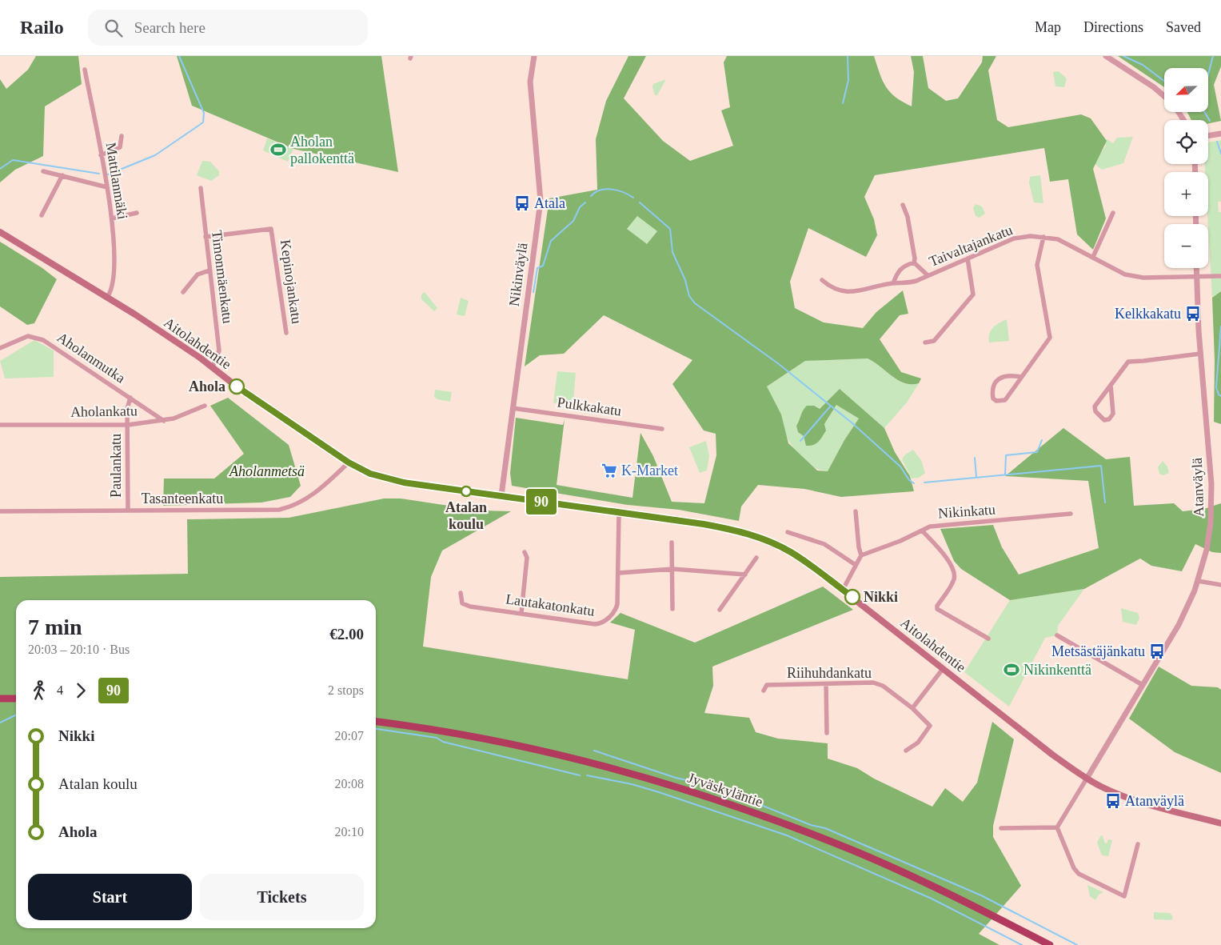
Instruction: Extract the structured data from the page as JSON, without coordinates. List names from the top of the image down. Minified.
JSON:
{"streets":{"highway":["Jyväskyläntie"],"main road":["Aitolahdentie"],"street":["Mattilanmäki","Taivaltajankatu","Nikinväylä","Timonmäenkatu","Kepinojankatu","Aholanmutka","Pulkkakatu","Aholankatu","Paulankatu","Atanväylä","Tasanteenkatu","Nikinkatu","Lautakatonkatu","Riihuhdankatu"]},"crossings":[["Mattilanmäki","Aitolahdentie"],["Taivaltajankatu","Atanväylä"],["Nikinväylä","Aitolahdentie"],["Nikinväylä","Pulkkakatu"],["Timonmäenkatu","Kepinojankatu"],["Timonmäenkatu","Aitolahdentie"],["Aitolahdentie","Atanväylä"],["Aitolahdentie","Tasanteenkatu"],["Aitolahdentie","Lautakatonkatu"],["Aholanmutka","Aholankatu"],["Aholanmutka","Paulankatu"],["Aholankatu","Paulankatu"],["Paulankatu","Tasanteenkatu"]],"parks":["Aholanmetsä"],"places":{"sports":["Aholan pallokenttä","Nikinkenttä"],"bus stop":["Atala","Kelkkakatu","Metsästäjänkatu","Atanväylä"],"other":["Ahola","Atalan koulu","Nikki"],"supermarket":["K-Market"]},"lines":["bus line 90"],"north":"bottom left","page":{"header":"Railo","search":"Search here","nav":["Map","Directions","Saved"],"on_map":"90","map_buttons":["+","−"],"heading":["7 min","20:03 – 20:10 · Bus","€2.00"],"legs":["4","90","2 stops"],"list":[{"name":"Nikki","value":"20:07"},{"name":"Atalan koulu","value":"20:08"},{"name":"Ahola","value":"20:10"}],"buttons":["Start","Tickets"]}}
